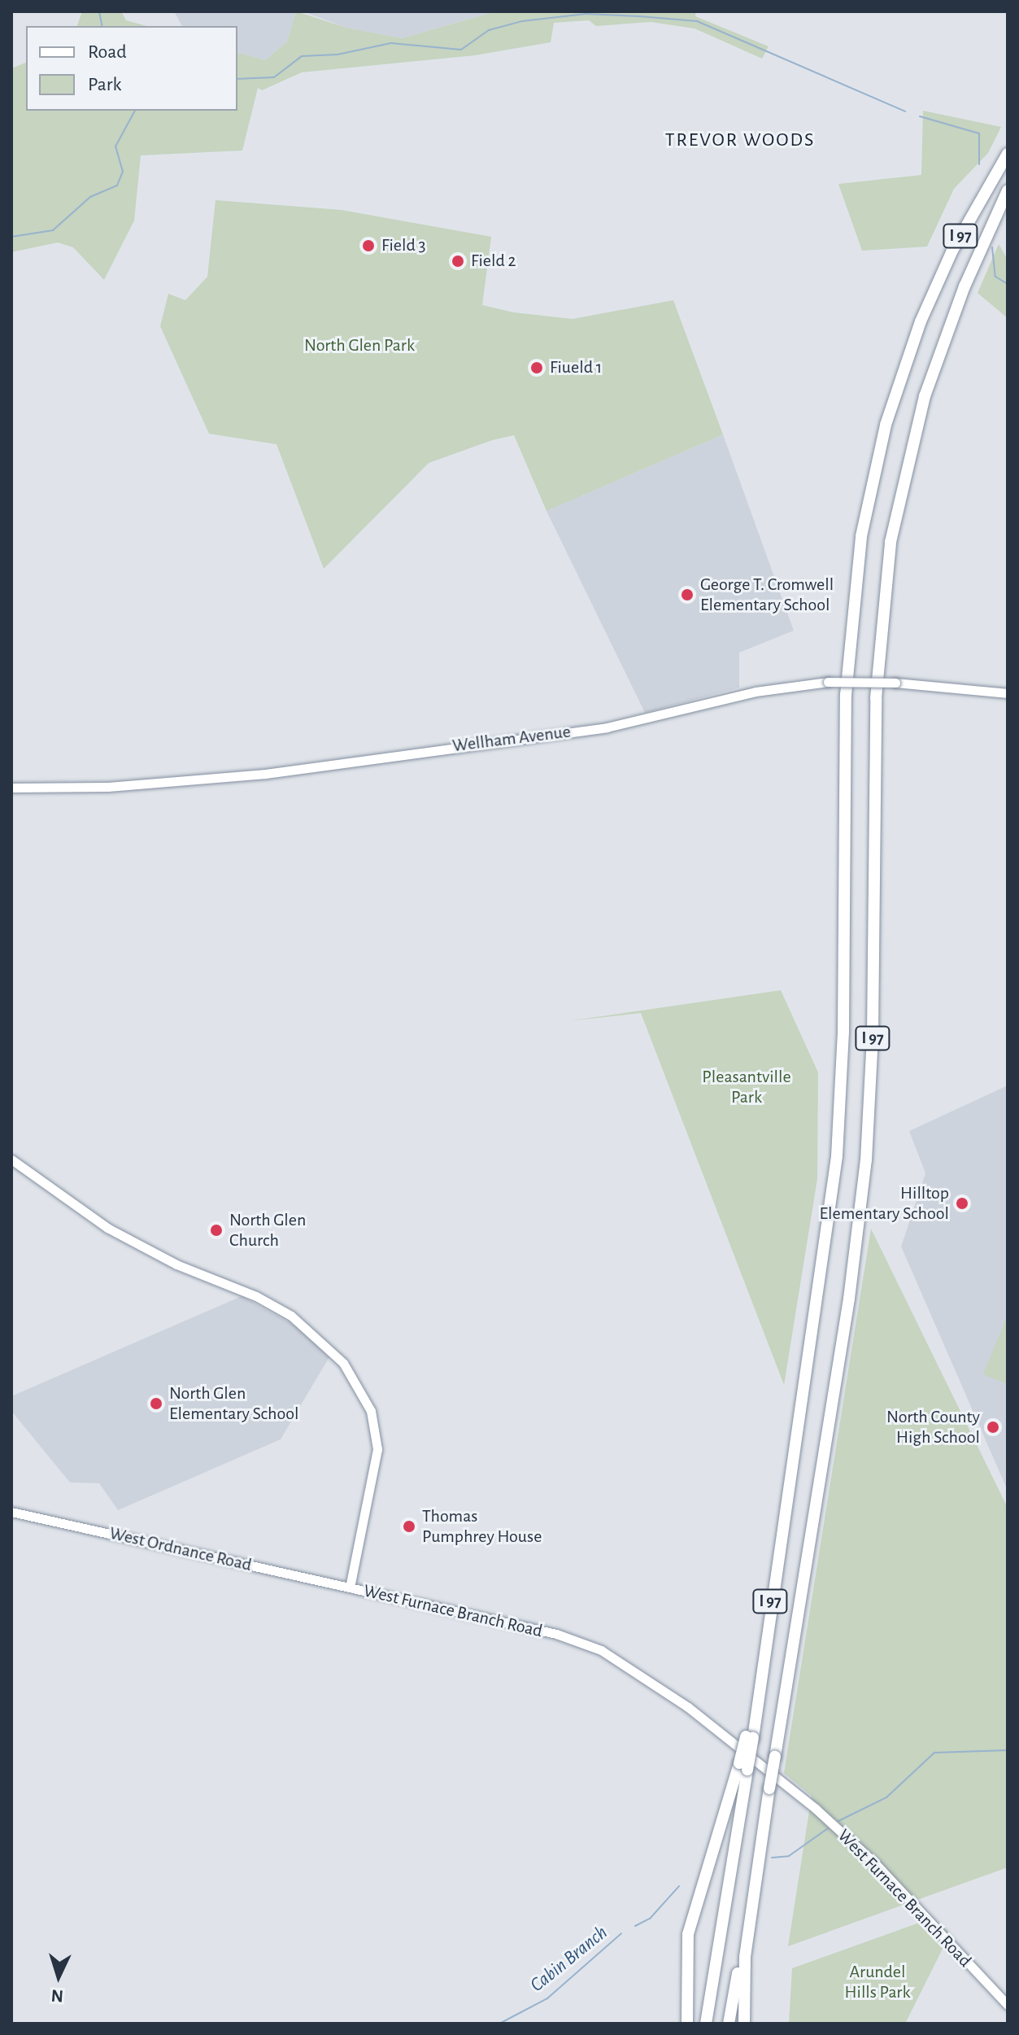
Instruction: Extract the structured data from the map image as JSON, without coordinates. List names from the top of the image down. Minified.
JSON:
{"streets":{"highway":["I 97"],"street":["Wellham Avenue","West Ordnance Road","West Furnace Branch Road"]},"crossings":[["West Ordnance Road","West Furnace Branch Road"]],"districts":["TREVOR WOODS"],"water":["Cabin Branch"],"parks":["North Glen Park","Pleasantville Park","Arundel Hills Park"],"places":["Field 3","Field 2","Fiueld 1","George T. Cromwell Elementary School","Hilltop Elementary School","North Glen Church","North Glen Elementary School","North County High School","Thomas Pumphrey House"],"legend":["Road","Park"],"north":"bottom"}
